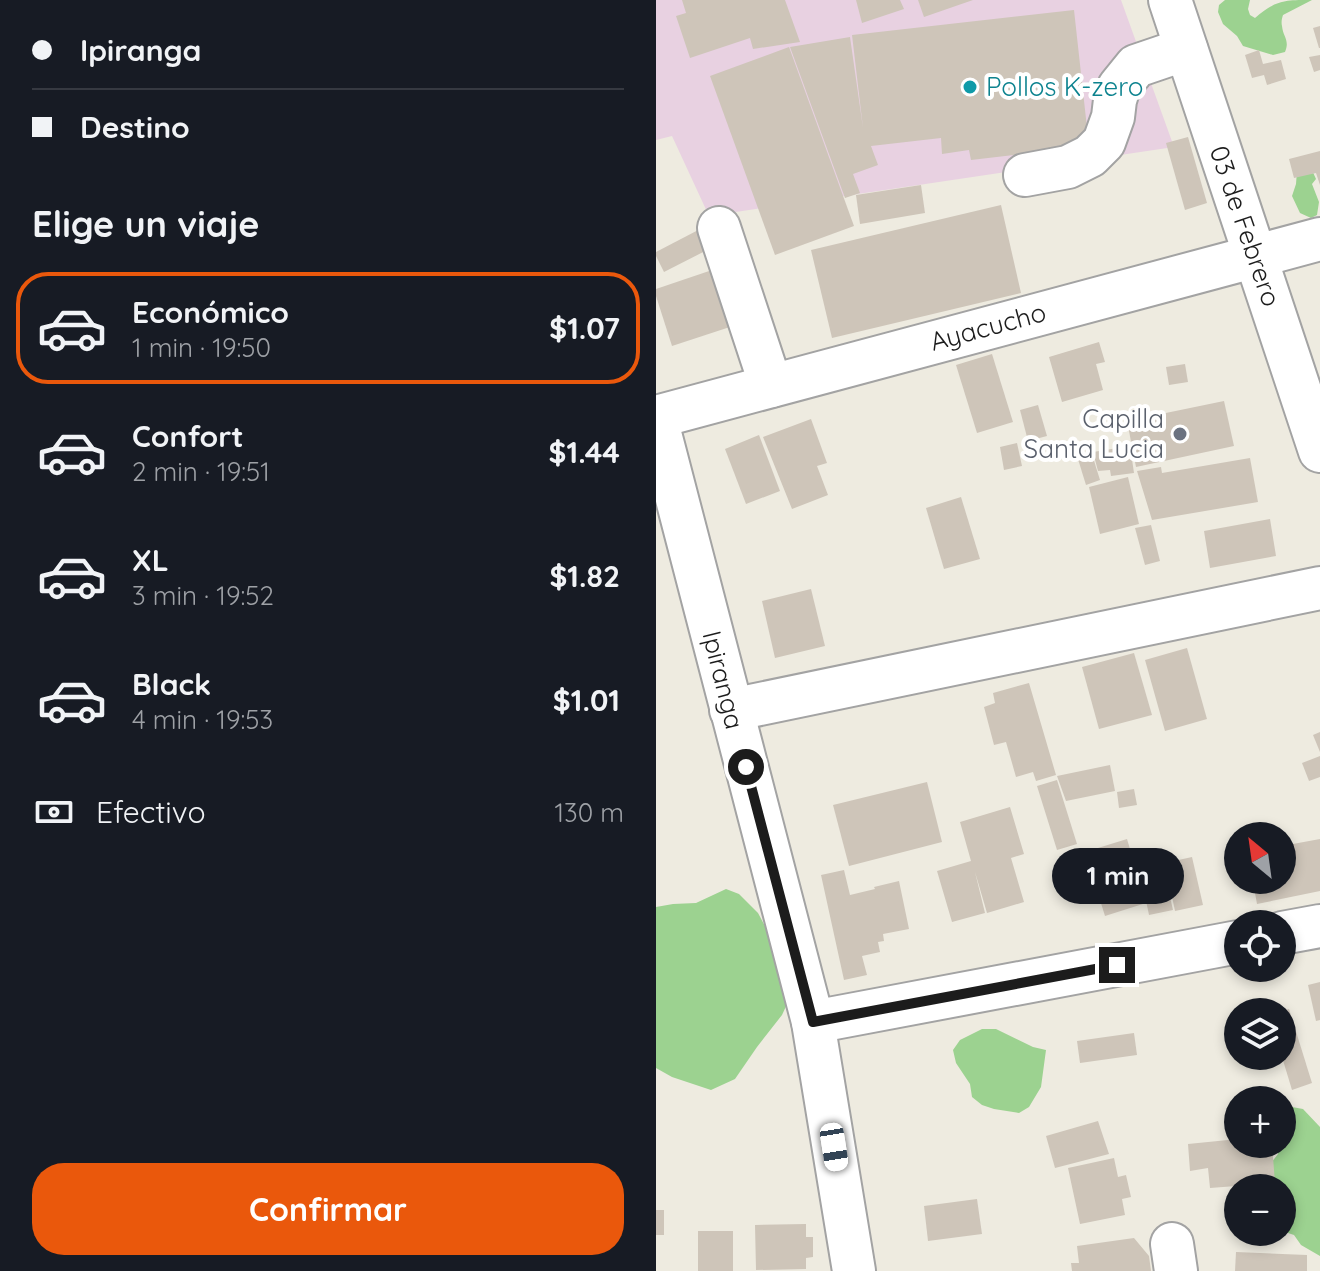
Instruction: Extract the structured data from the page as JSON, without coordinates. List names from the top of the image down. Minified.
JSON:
{"streets":{"street":["03 de Febrero","Ayacucho","Ipiranga"]},"crossings":[["03 de Febrero","Ayacucho"],["Ayacucho","Ipiranga"]],"places":["Pollos K-zero","Capilla Santa Lucia"],"north":"top left","page":{"banner":["Ipiranga","Destino"],"heading":"Elige un viaje","list":[{"name":"Económico","note":"1 min · 19:50","value":"$1.07"},{"name":"Confort","note":"2 min · 19:51","value":"$1.44"},{"name":"XL","note":"3 min · 19:52","value":"$1.82"},{"name":"Black","note":"4 min · 19:53","value":"$1.01"}],"pay":["Efectivo","130 m"],"map_buttons":["+","−"],"bubble":"1 min","buttons":"Confirmar"}}
